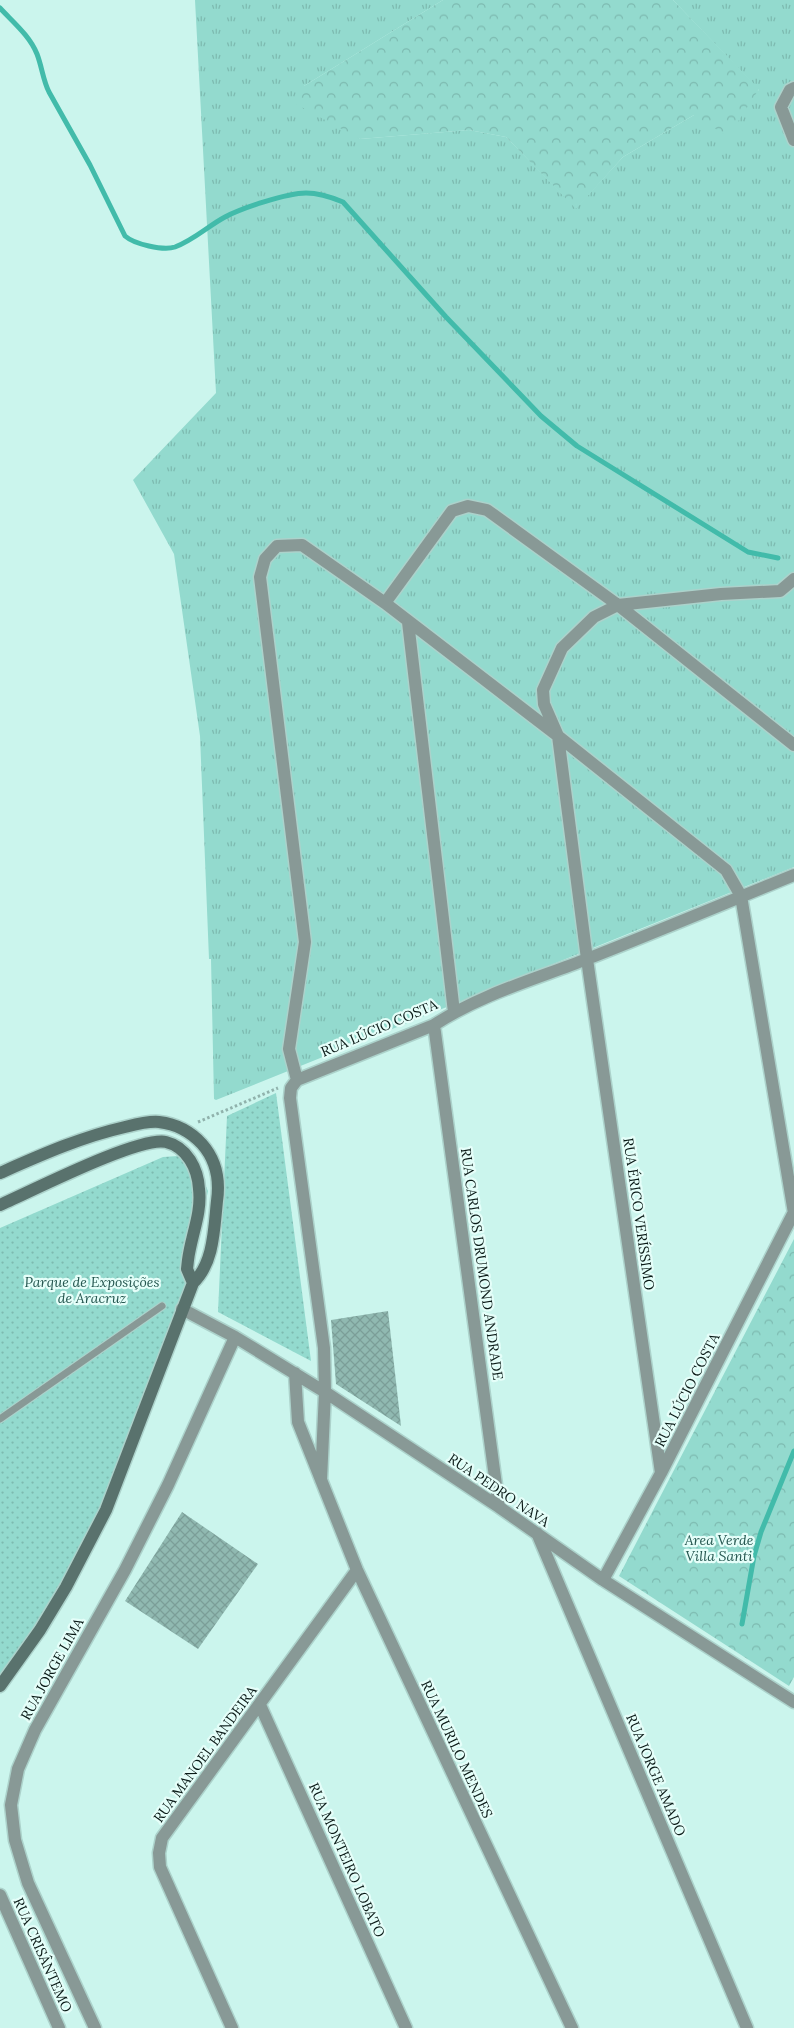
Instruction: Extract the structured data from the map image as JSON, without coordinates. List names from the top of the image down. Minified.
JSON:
{"streets":{"street":["RUA LÚCIO COSTA","RUA ÉRICO VERÍSSIMO","RUA CARLOS DRUMOND ANDRADE","RUA PEDRO NAVA","RUA JORGE LIMA","RUA MURILO MENDES","RUA MANOEL BANDEIRA","RUA JORGE AMADO","RUA MONTEIRO LOBATO","RUA CRISÂNTEMO"]},"crossings":[["RUA LÚCIO COSTA","RUA ÉRICO VERÍSSIMO"],["RUA LÚCIO COSTA","RUA CARLOS DRUMOND ANDRADE"],["RUA LÚCIO COSTA","RUA PEDRO NAVA"],["RUA CARLOS DRUMOND ANDRADE","RUA PEDRO NAVA"],["RUA PEDRO NAVA","RUA JORGE LIMA"],["RUA PEDRO NAVA","RUA MURILO MENDES"],["RUA PEDRO NAVA","RUA JORGE AMADO"],["RUA MURILO MENDES","RUA MANOEL BANDEIRA"],["RUA MANOEL BANDEIRA","RUA MONTEIRO LOBATO"]],"parks":["Parque de Exposições de Aracruz","Area Verde Villa Santi"]}
